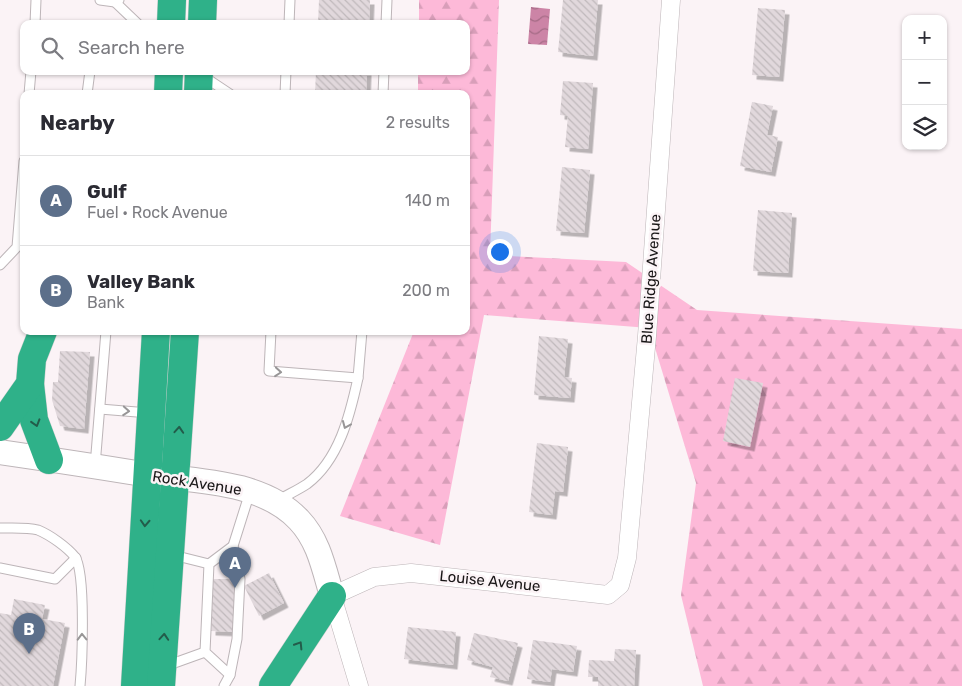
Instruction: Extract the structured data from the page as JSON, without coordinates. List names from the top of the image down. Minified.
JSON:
{"streets":{"street":["Blue Ridge Avenue","Rock Avenue","Louise Avenue"]},"crossings":[["Blue Ridge Avenue","Louise Avenue"],["Rock Avenue","Louise Avenue"]],"page":{"map_buttons":["+","−"],"search":"Search here","heading":["Nearby","2 results"],"list":[{"mark":"A","name":"Gulf","note":"Fuel · Rock Avenue","value":"140 m"},{"mark":"B","name":"Valley Bank","note":"Bank","value":"200 m"}],"pins":["A","B"]}}
